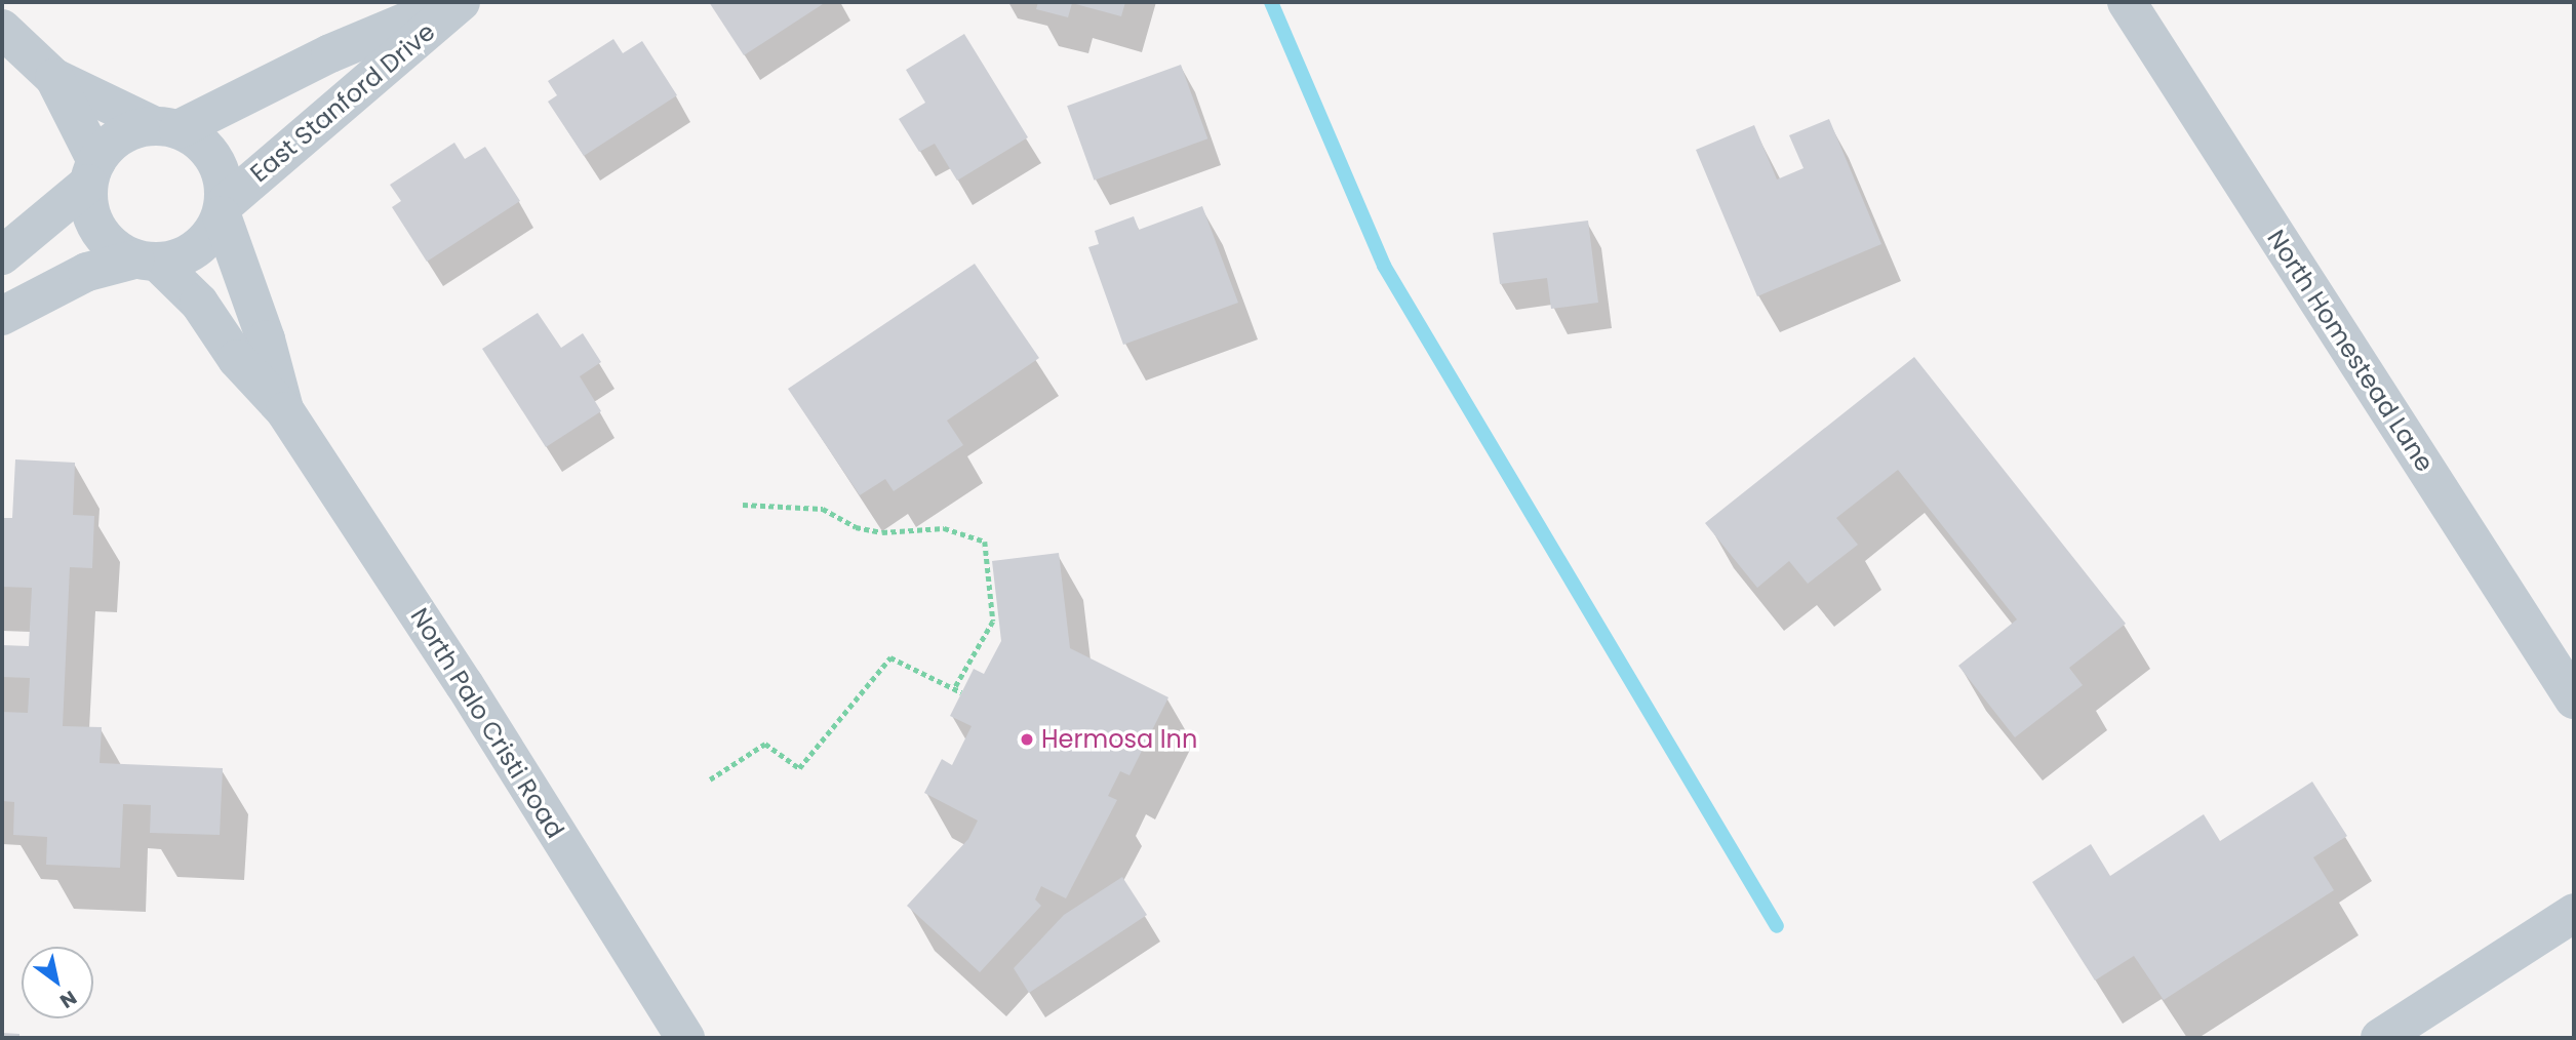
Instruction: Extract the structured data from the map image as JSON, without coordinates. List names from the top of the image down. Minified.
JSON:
{"streets":{"street":["East Stanford Drive","North Homestead Lane","North Palo Cristi Road"]},"crossings":[["East Stanford Drive","North Palo Cristi Road"]],"places":["Hermosa Inn"],"north":"bottom right"}
